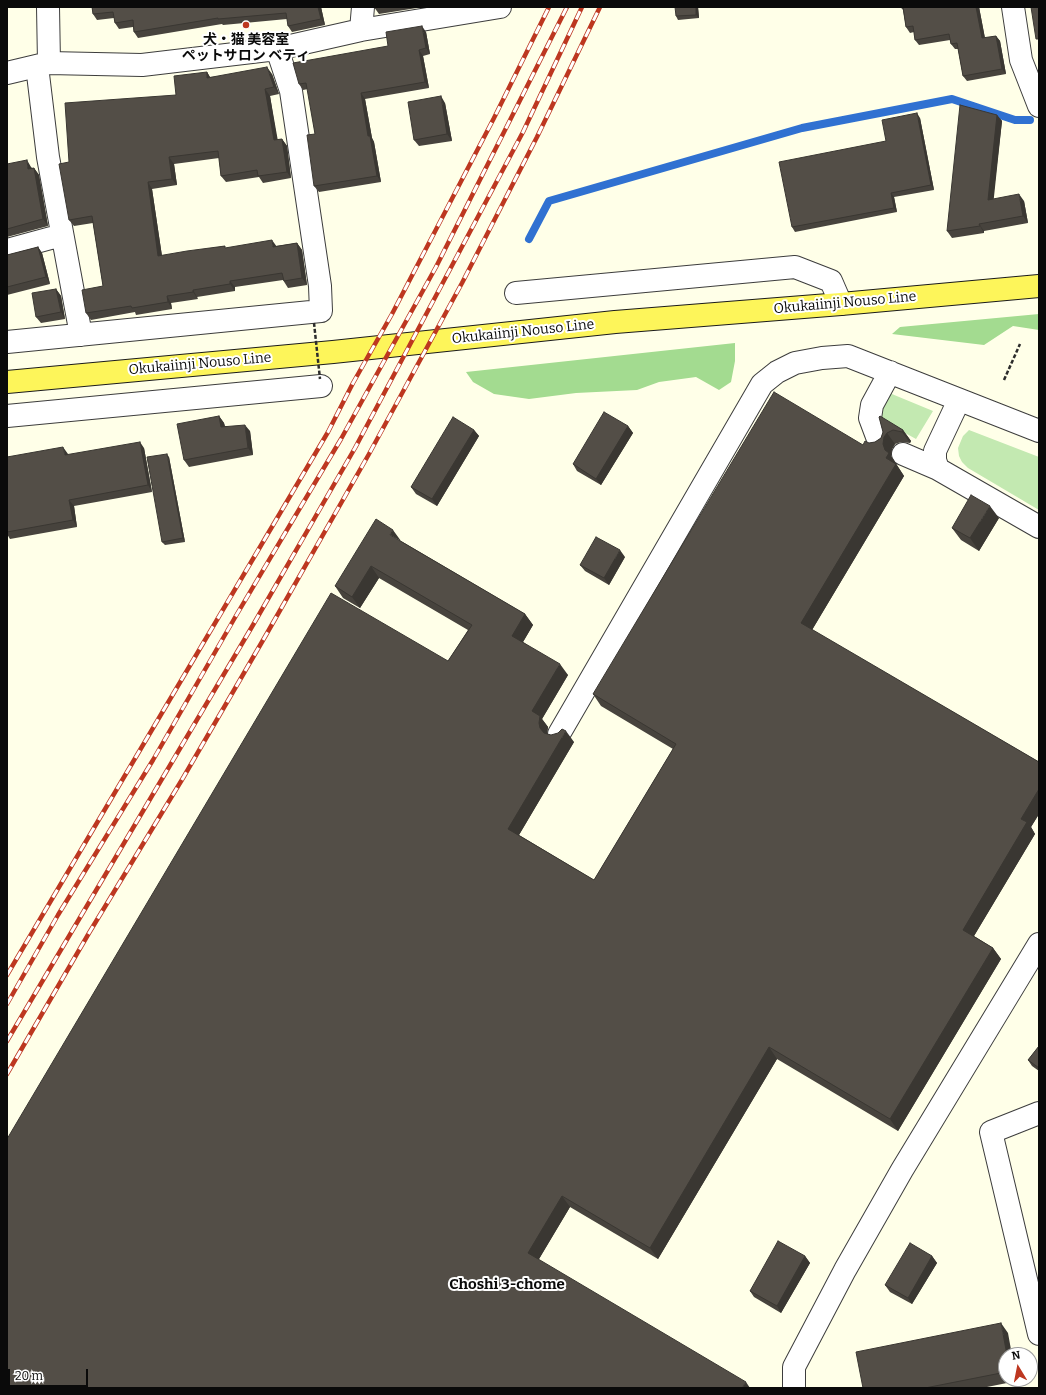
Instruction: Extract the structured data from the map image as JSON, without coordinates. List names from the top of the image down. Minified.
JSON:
{"streets":{"main road":["Okukaiinji Nouso Line"]},"districts":["Choshi 3-chome"],"places":["犬・猫 美容室 ペットサロン ベティ"],"scale_bar":"20 m","north":"top"}
